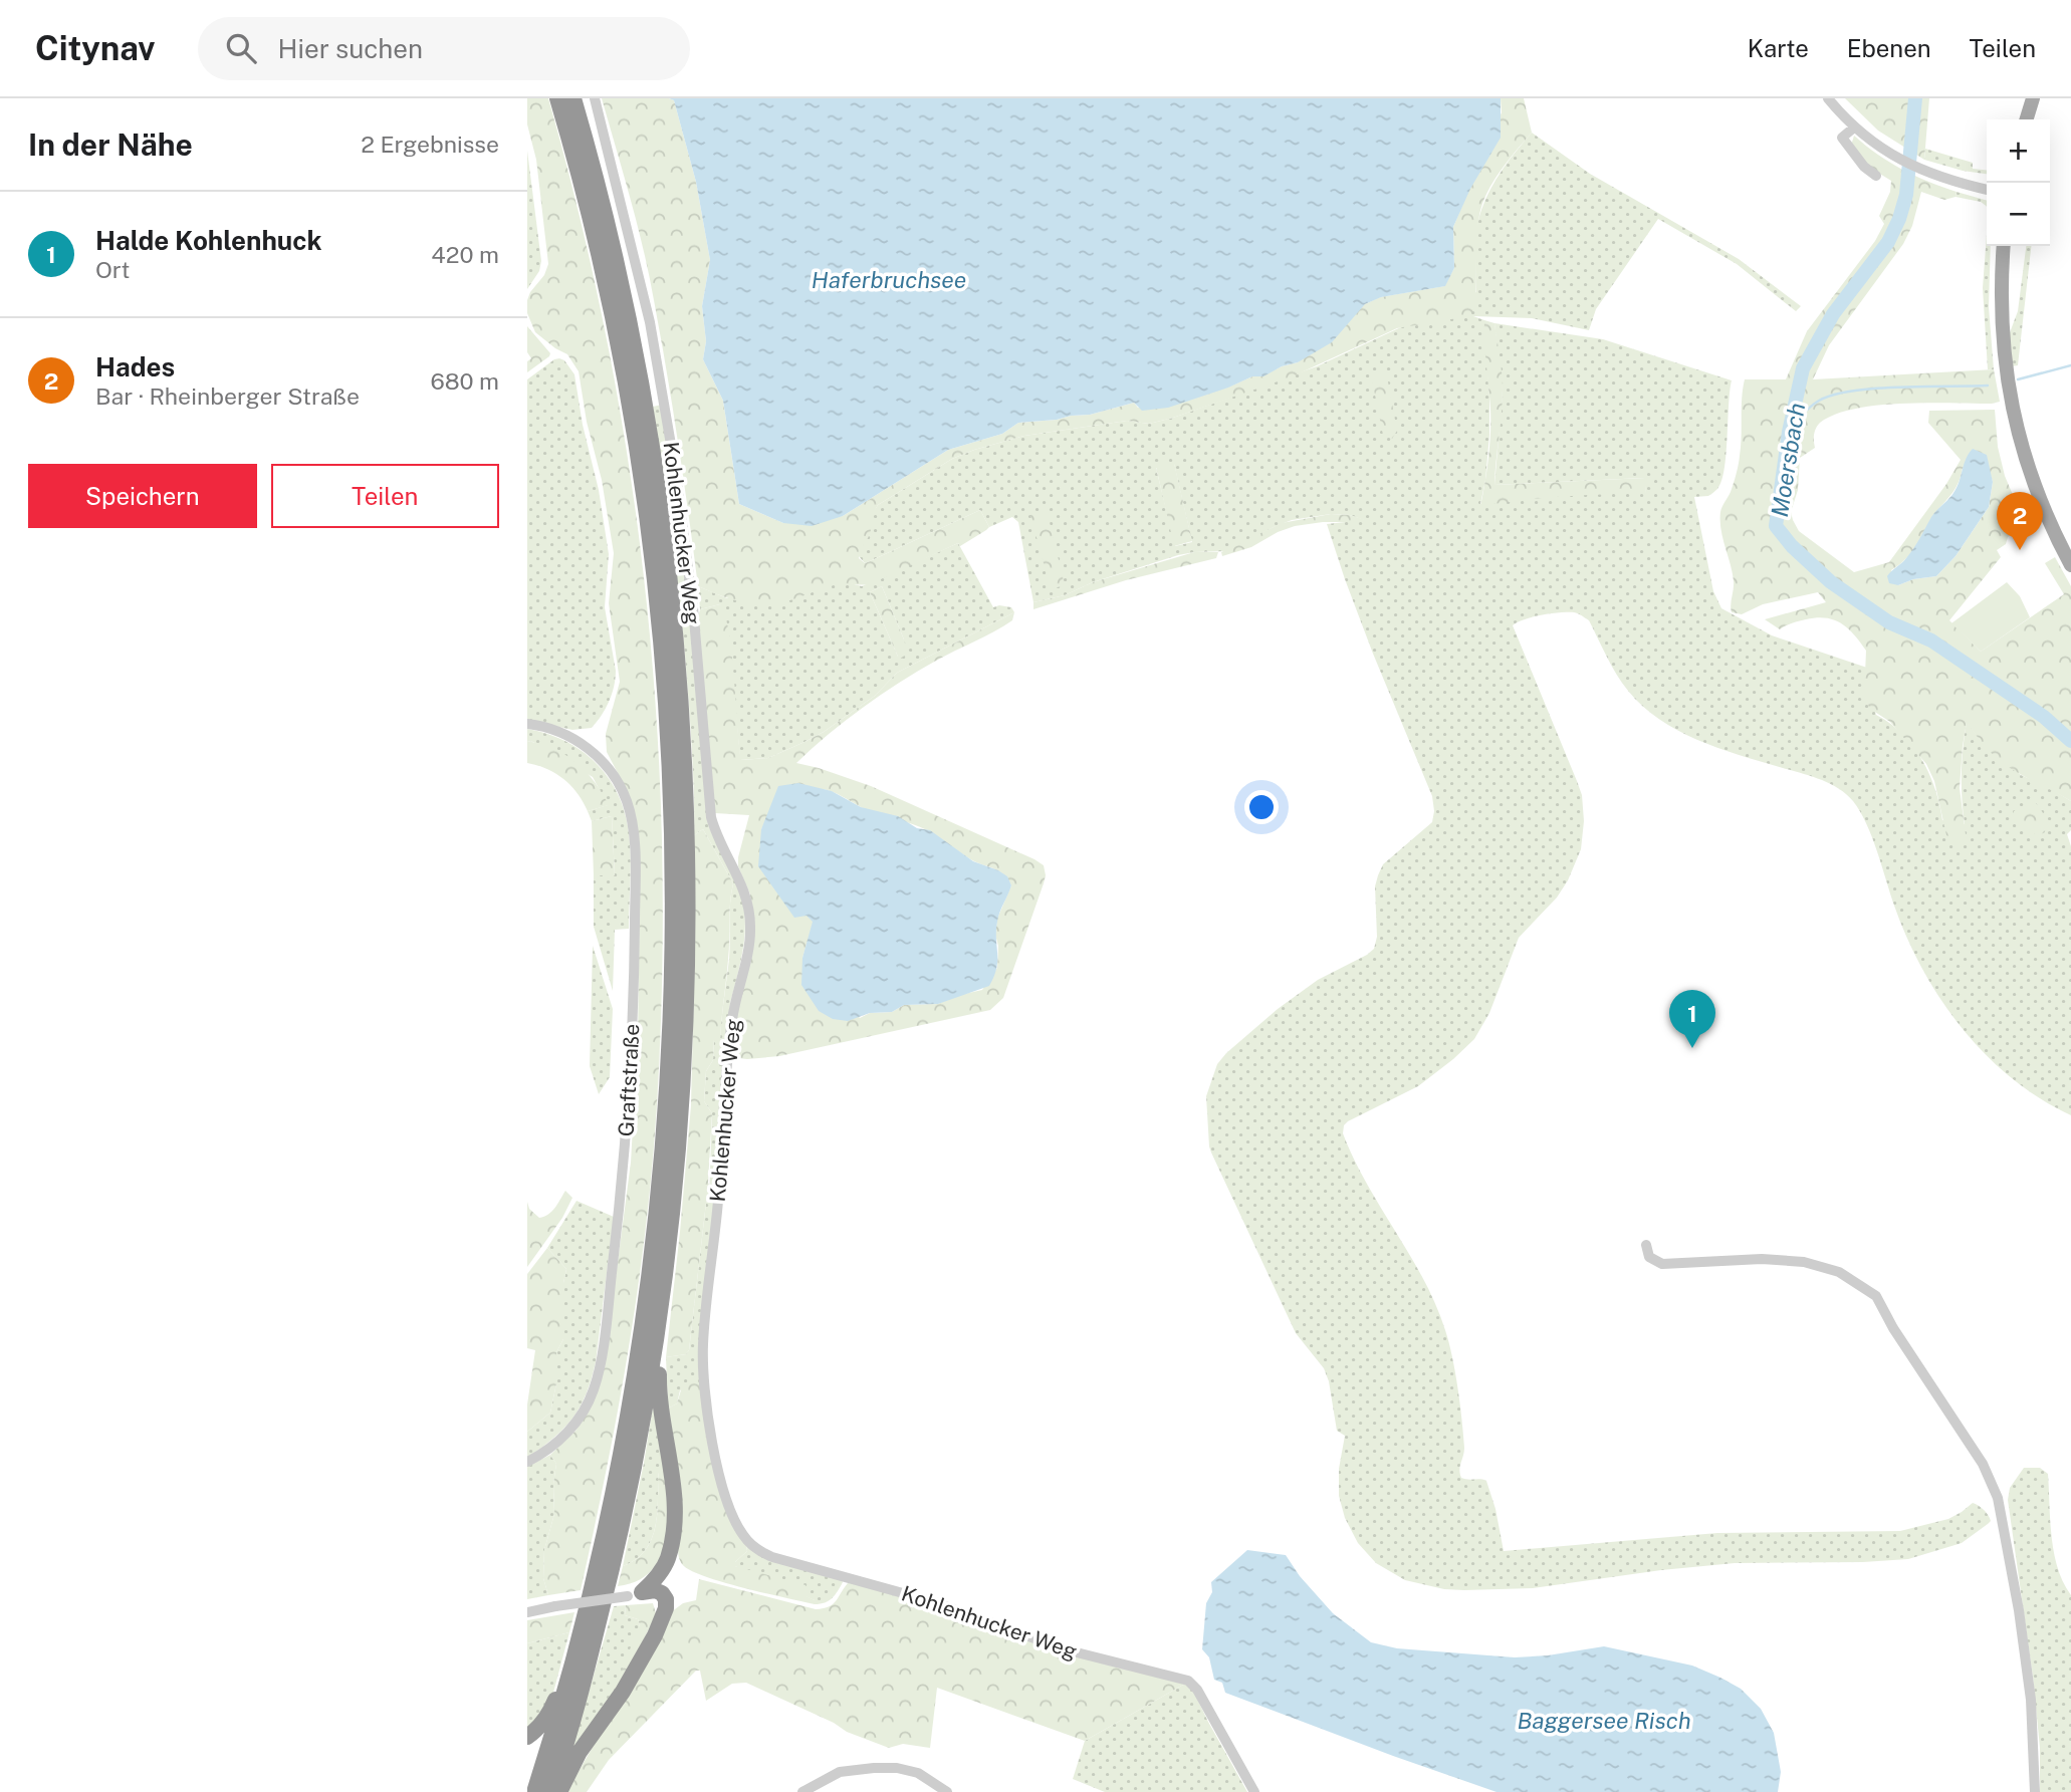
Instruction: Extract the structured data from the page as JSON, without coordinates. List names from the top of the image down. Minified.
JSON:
{"streets":{"street":["Kohlenhucker Weg","Graftstraße"]},"water":["Haferbruchsee","Moersbach","Baggersee Risch"],"page":{"header":"Citynav","search":"Hier suchen","nav":["Karte","Ebenen","Teilen"],"heading":["In der Nähe","2 Ergebnisse"],"map_buttons":["+","−"],"list":[{"mark":"1","name":"Halde Kohlenhuck","note":"Ort","value":"420 m"},{"mark":"2","name":"Hades","note":"Bar · Rheinberger Straße","value":"680 m"}],"buttons":["Speichern","Teilen"],"pins":["2","1"]}}
